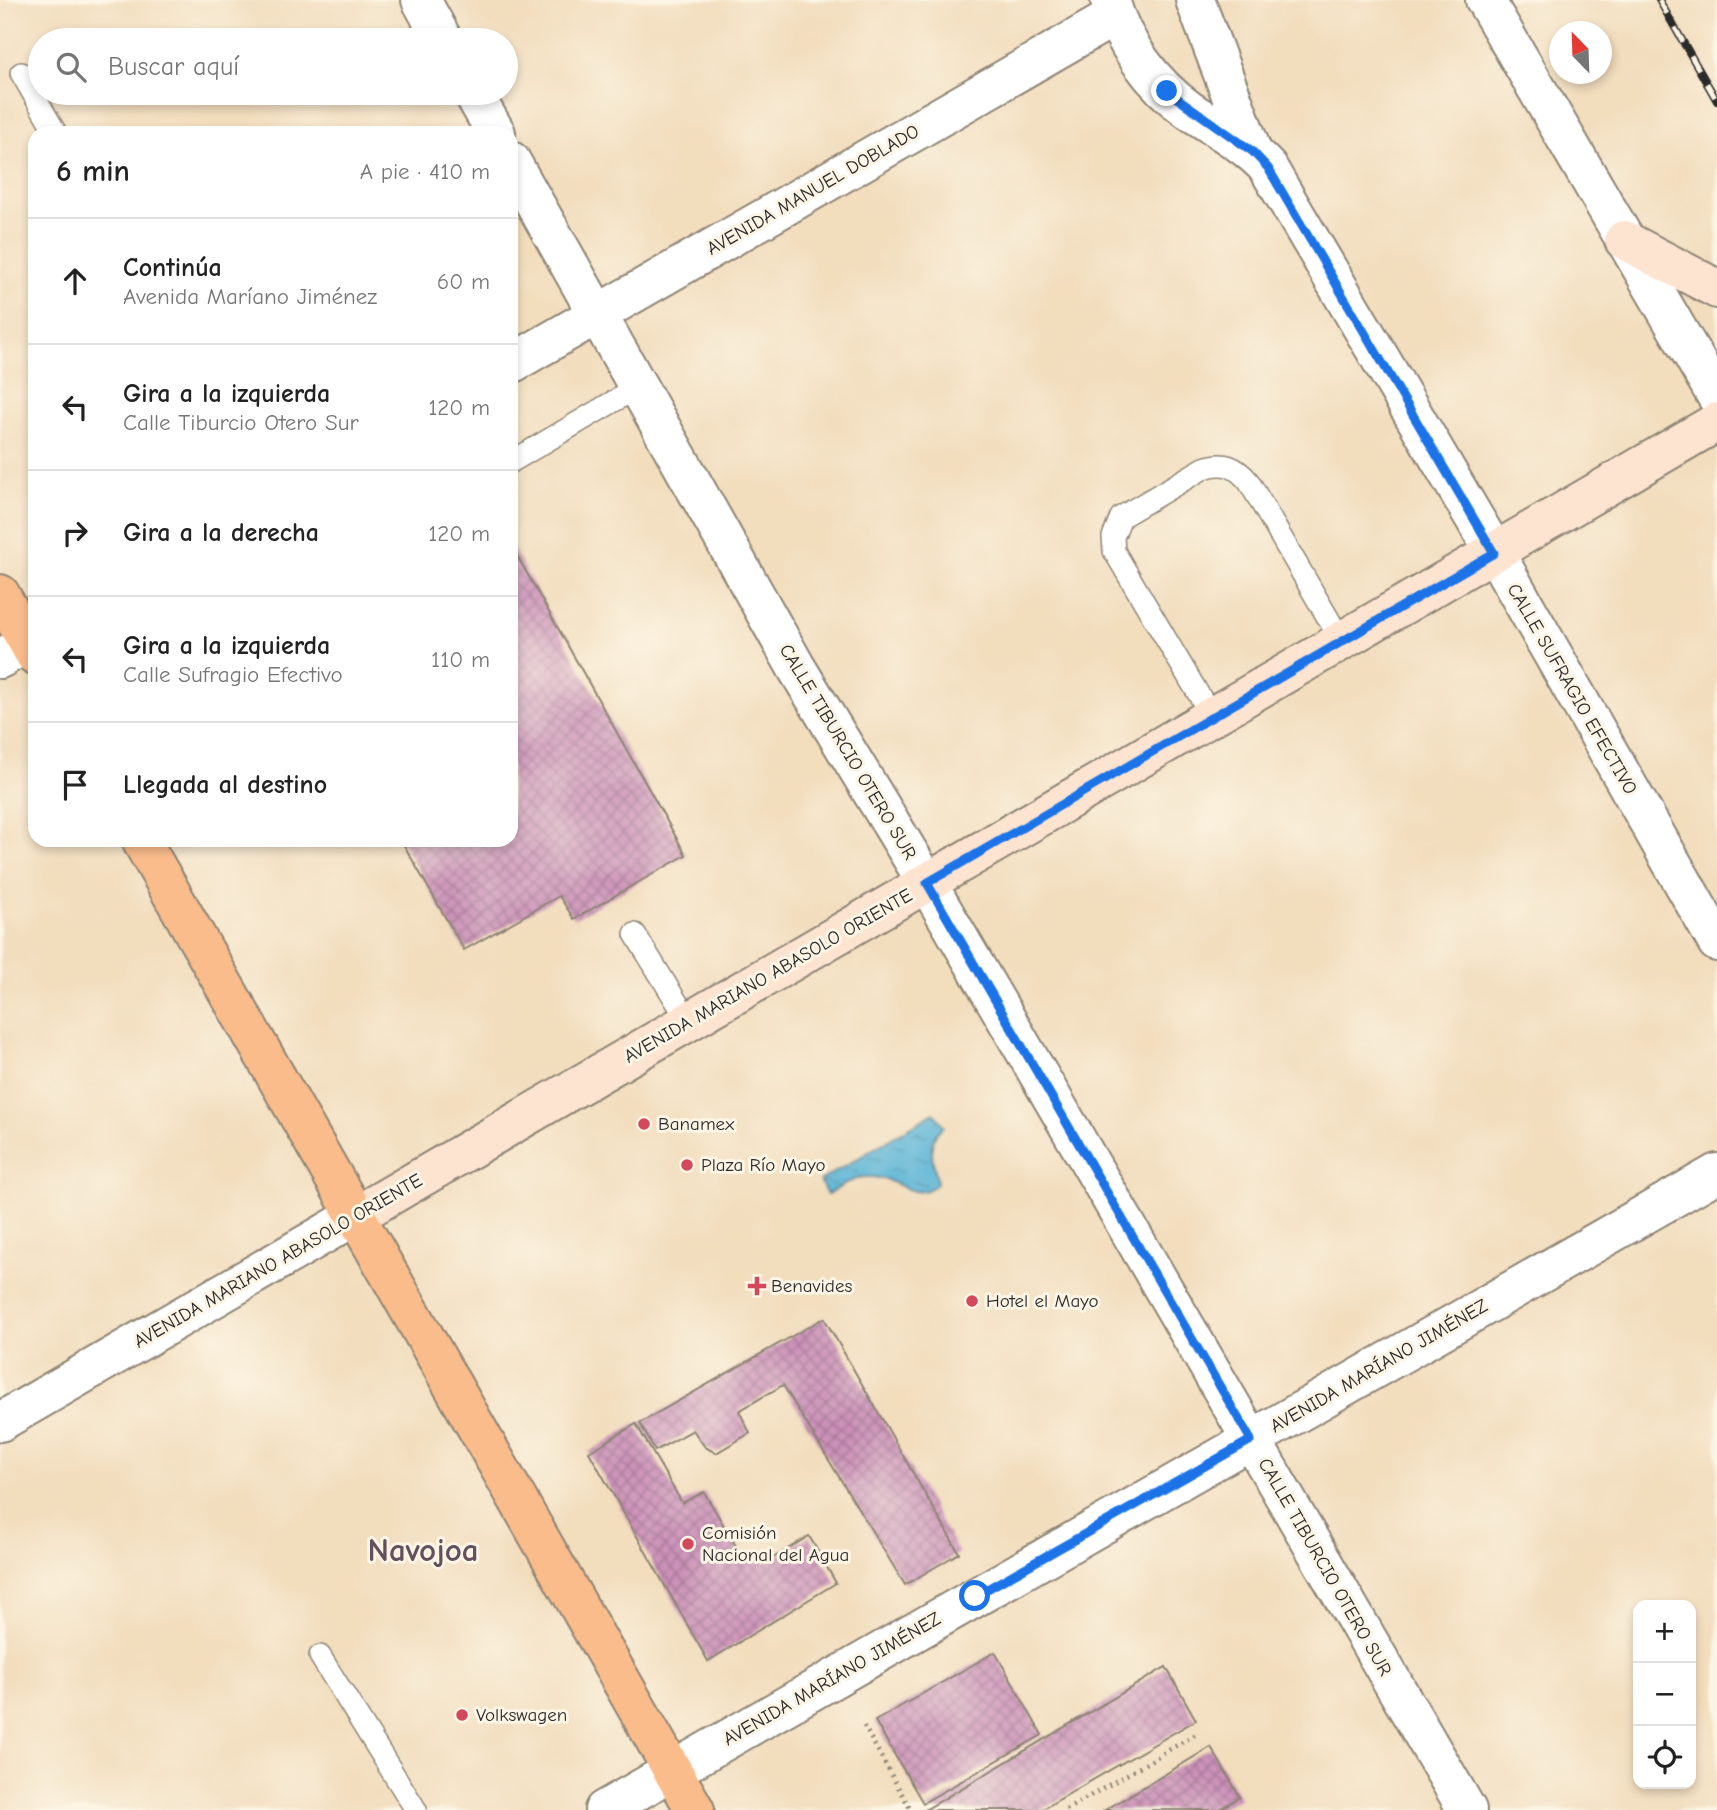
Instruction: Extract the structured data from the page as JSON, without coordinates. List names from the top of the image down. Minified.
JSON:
{"streets":{"main road":["AVENIDA MARIANO ABASOLO ORIENTE"],"street":["AVENIDA MANUEL DOBLADO","CALLE SUFRAGIO EFECTIVO","CALLE TIBURCIO OTERO SUR","AVENIDA MARÍANO JIMÉNEZ"]},"crossings":[["AVENIDA MANUEL DOBLADO","CALLE SUFRAGIO EFECTIVO"],["AVENIDA MANUEL DOBLADO","CALLE TIBURCIO OTERO SUR"],["CALLE SUFRAGIO EFECTIVO","AVENIDA MARIANO ABASOLO ORIENTE"],["CALLE TIBURCIO OTERO SUR","AVENIDA MARIANO ABASOLO ORIENTE"],["CALLE TIBURCIO OTERO SUR","AVENIDA MARÍANO JIMÉNEZ"]],"districts":["Navojoa"],"places":{"other":["Banamex","Plaza Río Mayo","Hotel el Mayo","Comisión Nacional del Agua","Volkswagen"],"health":["Benavides"]},"north":"top left","page":{"search":"Buscar aquí","heading":["6 min","A pie · 410 m"],"list":[["Continúa","Avenida Maríano Jiménez","60 m"],["Gira a la izquierda","Calle Tiburcio Otero Sur","120 m"],["Gira a la derecha","120 m"],["Gira a la izquierda","Calle Sufragio Efectivo","110 m"],"Llegada al destino"],"map_buttons":["+","−"]}}
